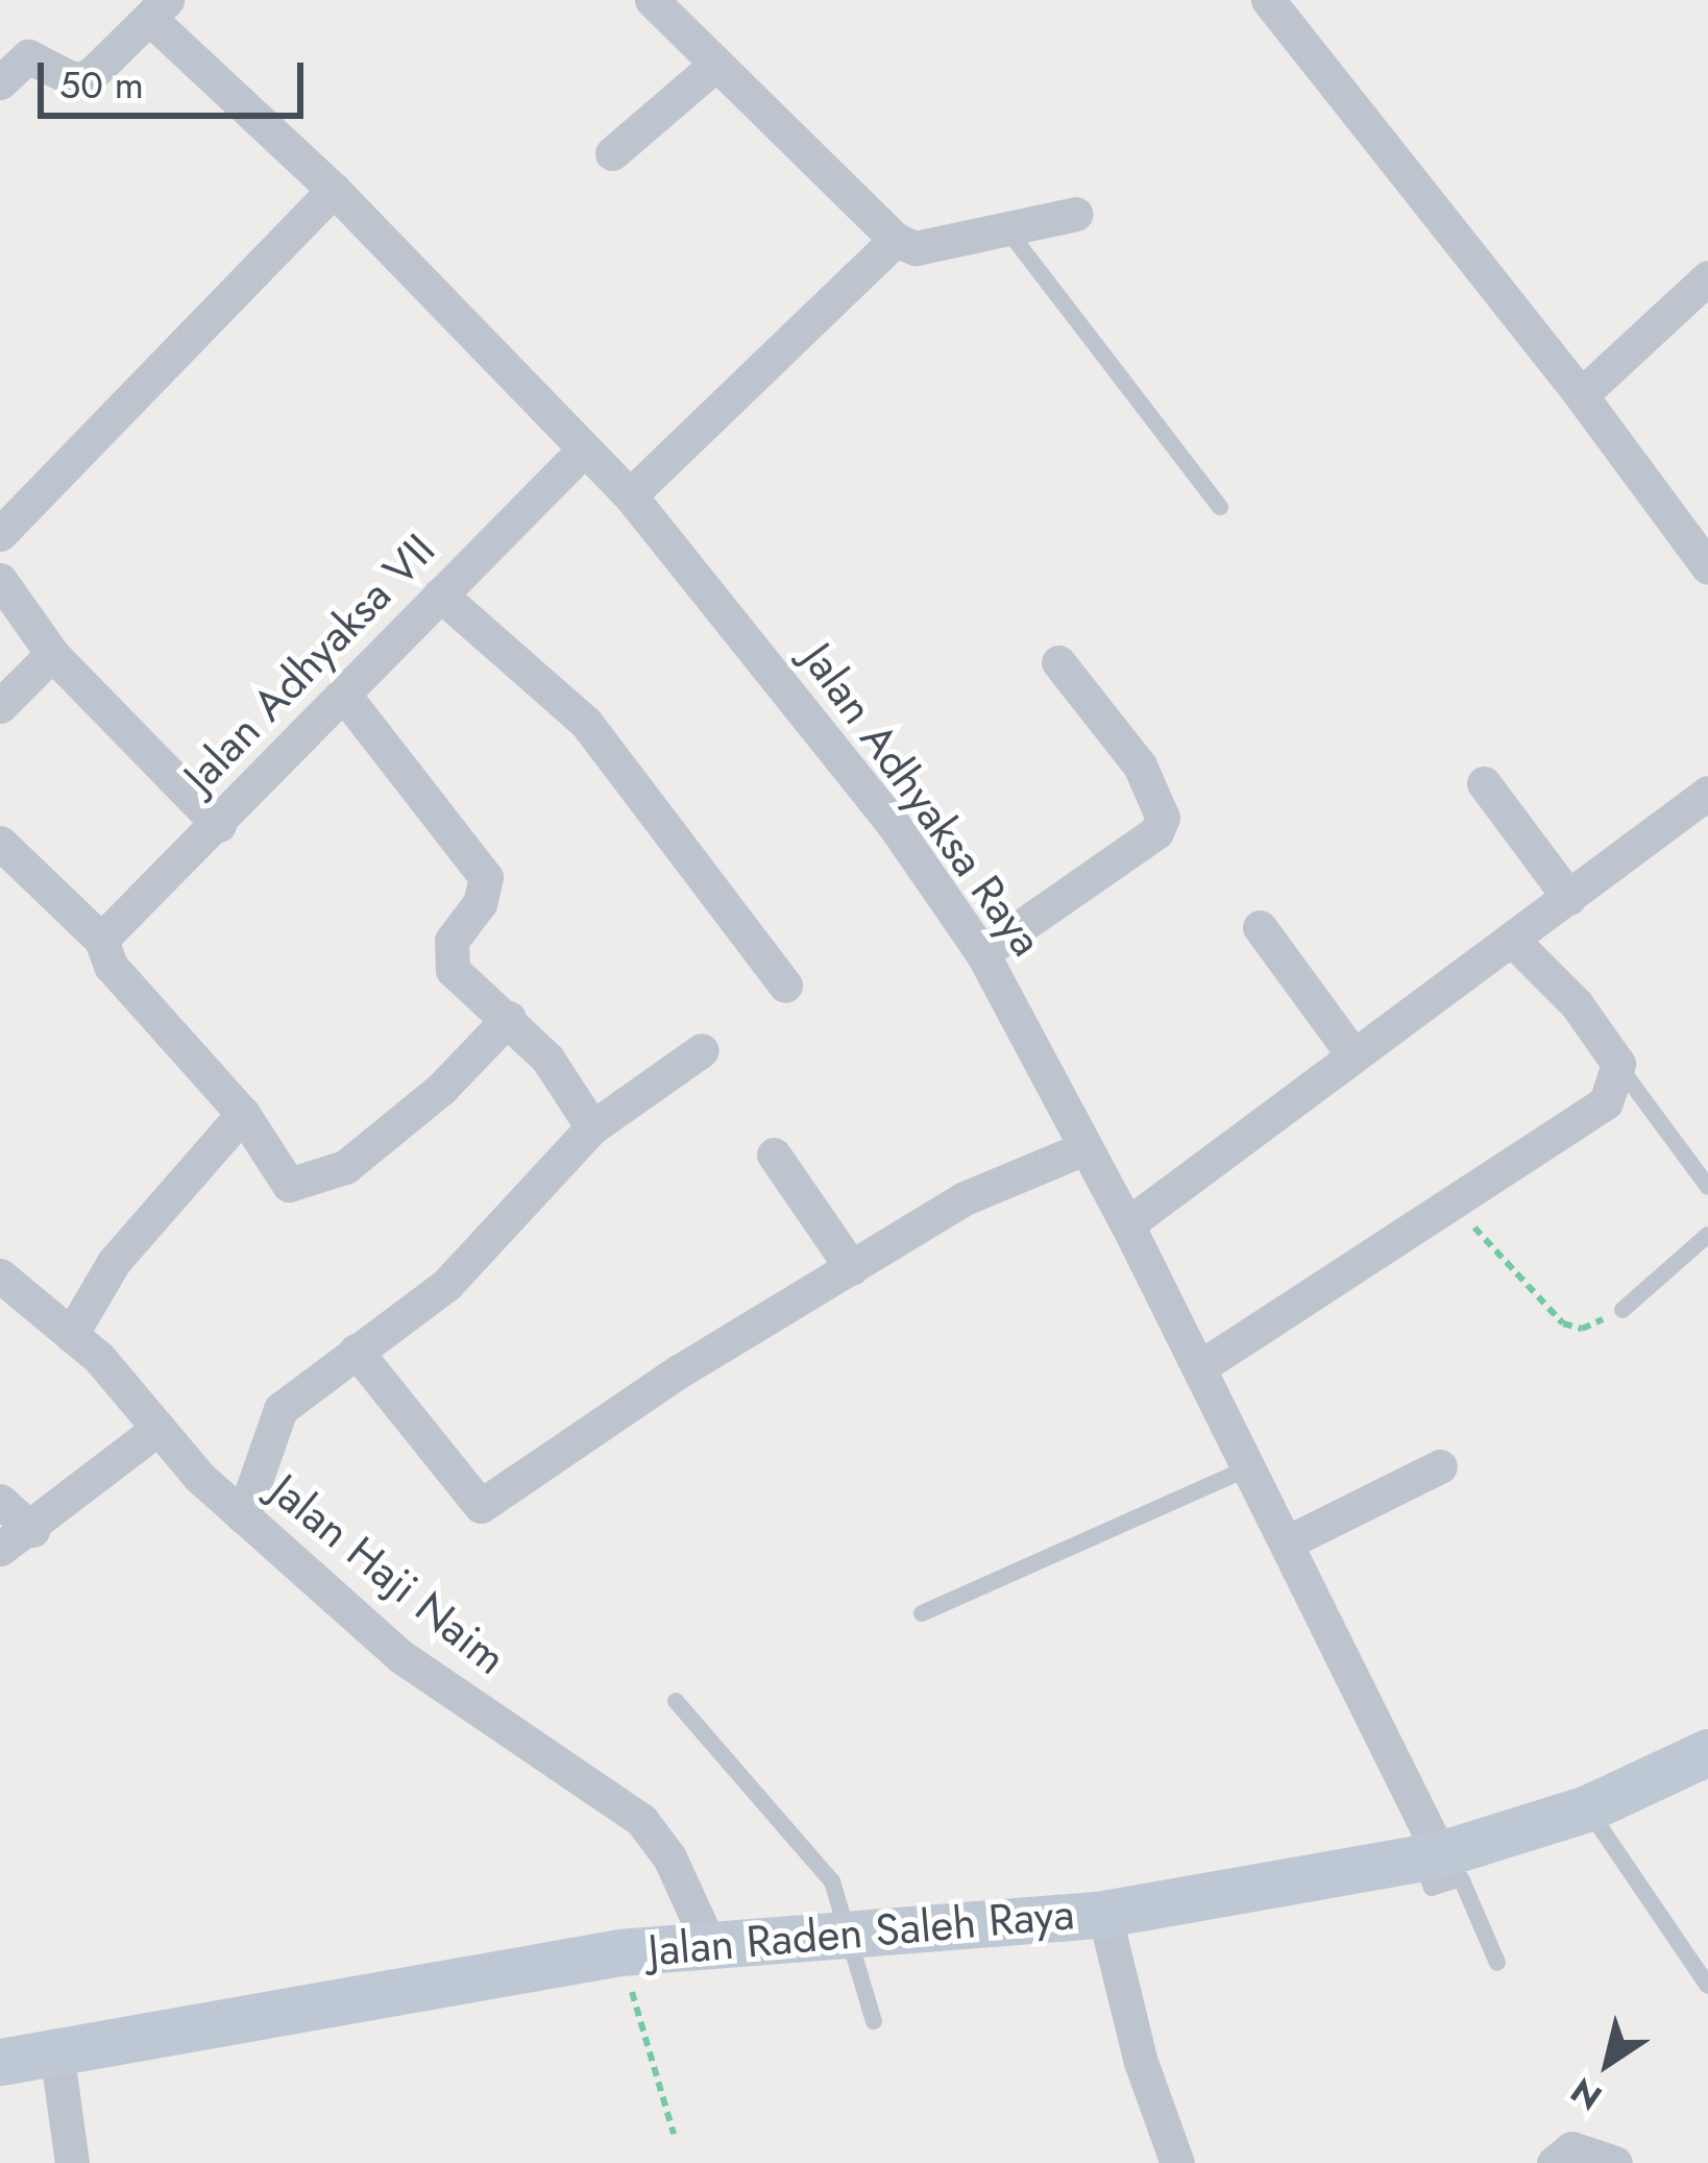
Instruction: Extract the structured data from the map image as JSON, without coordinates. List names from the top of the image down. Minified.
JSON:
{"streets":{"main road":["Jalan Raden Saleh Raya"],"street":["Jalan Adhyaksa VII","Jalan Adhyaksa Raya","Jalan Haji Naim"]},"crossings":[["Jalan Adhyaksa VII","Jalan Adhyaksa Raya"],["Jalan Adhyaksa Raya","Jalan Raden Saleh Raya"],["Jalan Haji Naim","Jalan Raden Saleh Raya"]],"scale_bar":"50 m","north":"bottom left"}
